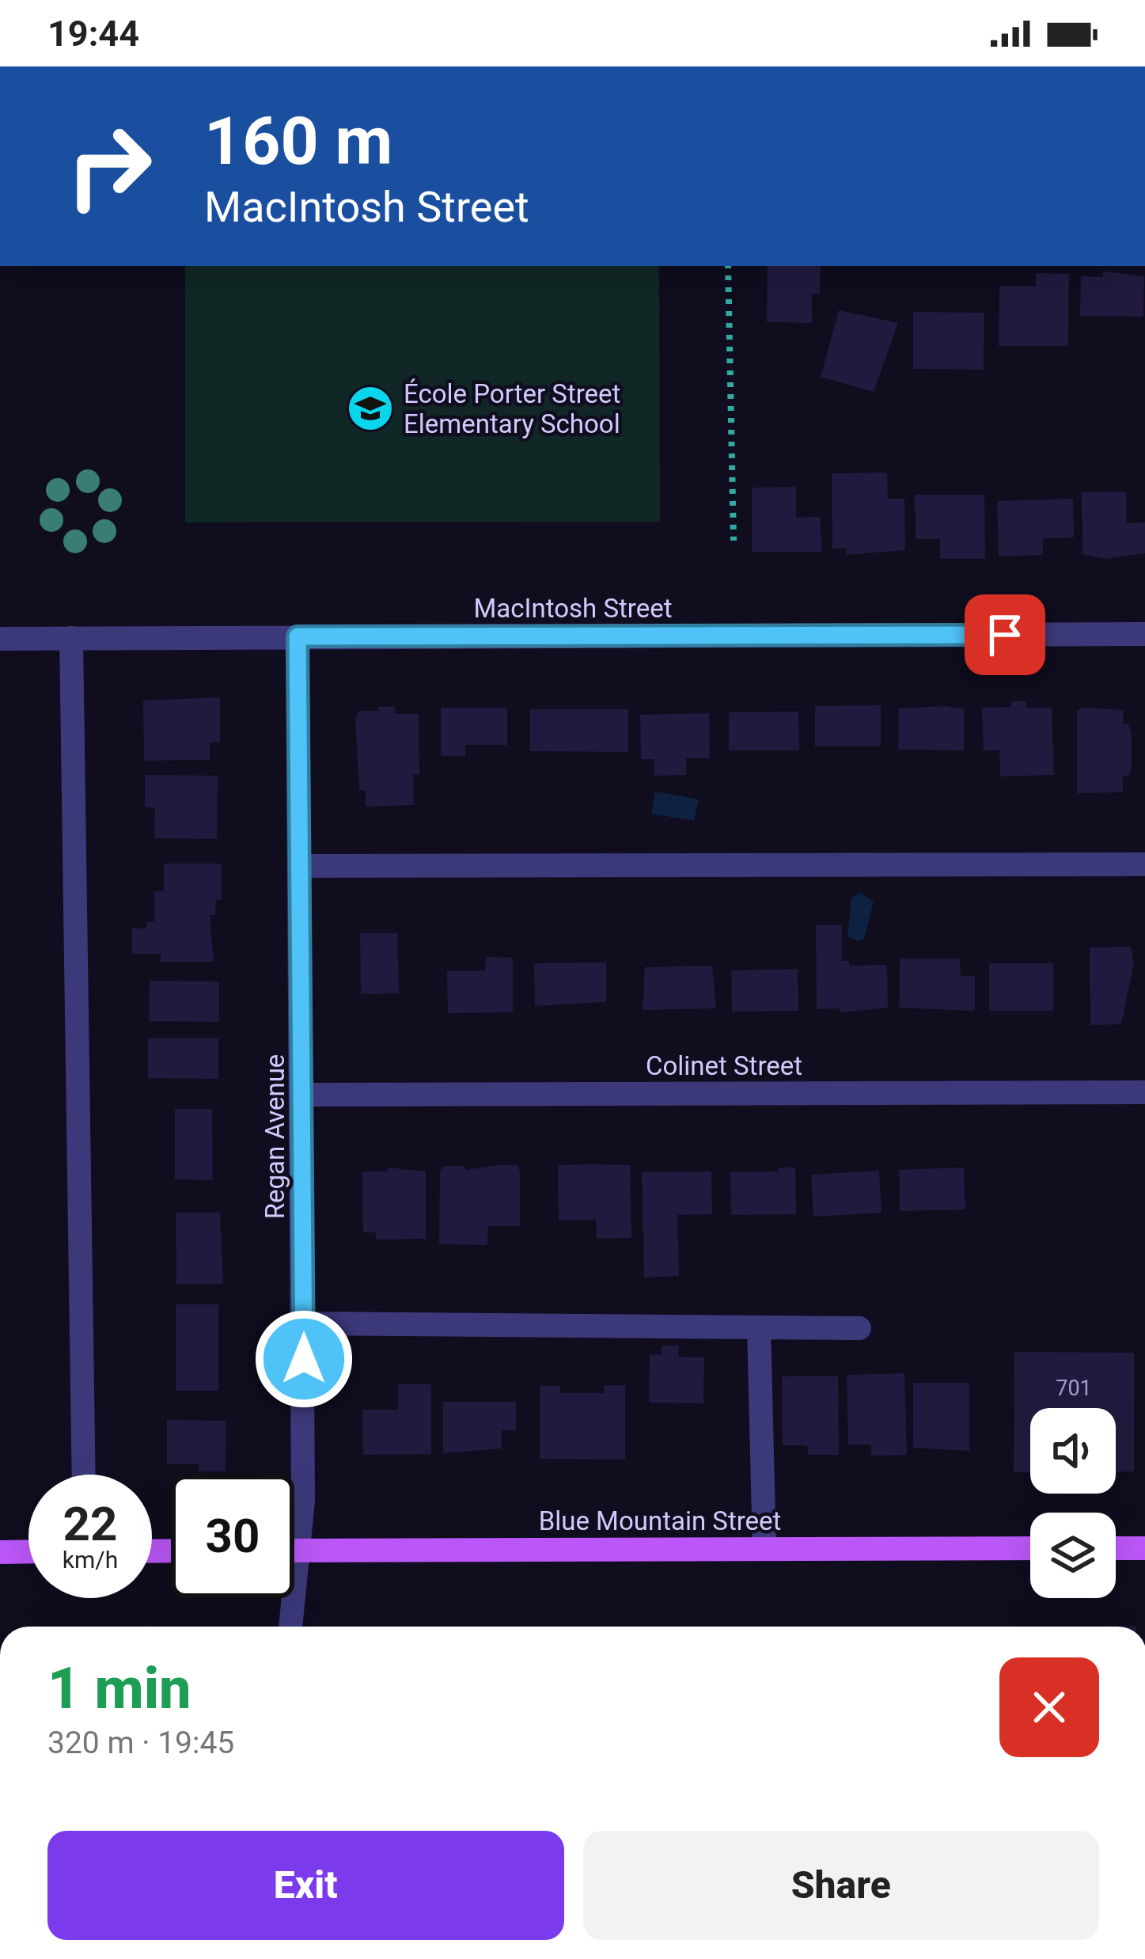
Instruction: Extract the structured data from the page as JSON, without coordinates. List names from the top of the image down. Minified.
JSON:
{"streets":{"main road":["Blue Mountain Street"],"street":["MacIntosh Street","Colinet Street","Regan Avenue"]},"crossings":[["MacIntosh Street","Regan Avenue"],["Colinet Street","Regan Avenue"]],"places":{"school or university":["École Porter Street Elementary School"]},"house_numbers":["701"],"page":{"status":"19:44","turn":["160 m","MacIntosh Street"],"speed":"22 km/h","limit":"30","heading":["1 min","320 m · 19:45"],"buttons":["Exit","Share"]}}
